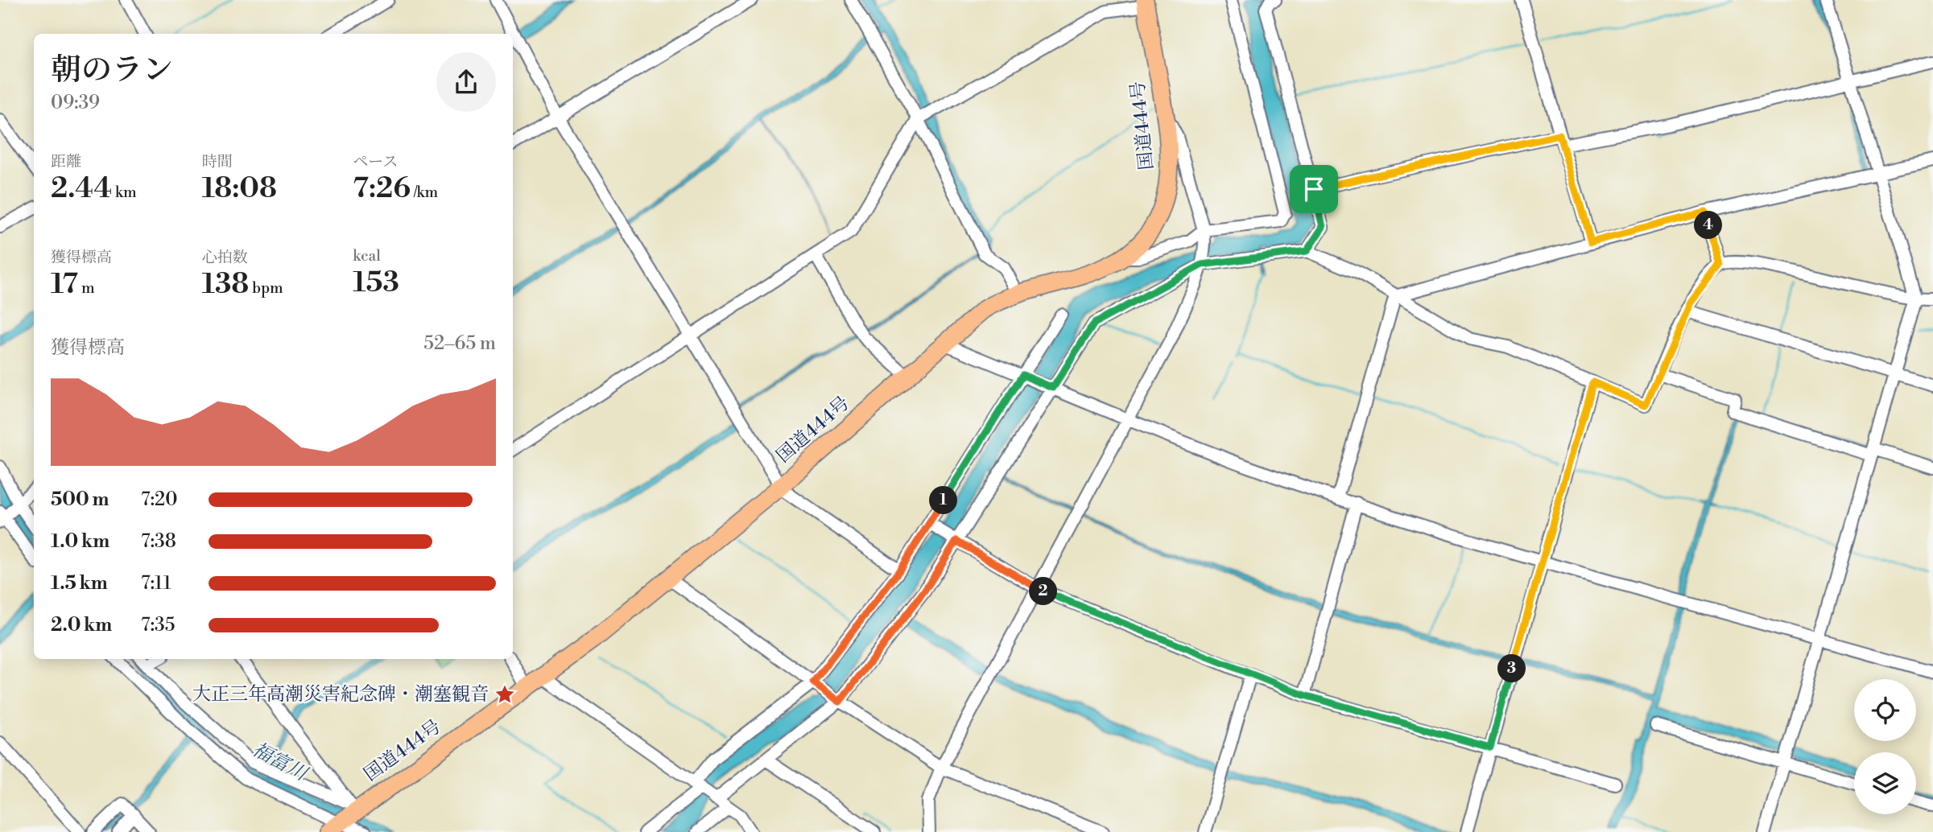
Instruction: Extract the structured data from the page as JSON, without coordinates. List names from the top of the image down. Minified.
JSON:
{"streets":{"highway":["国道444号"]},"water":["福富川"],"places":{"place":["大正三年高潮災害紀念碑・潮塞観音"]},"page":{"heading":["朝のラン","09:39"],"stats":[["距離","2.44 km"],["時間","18:08"],["ペース","7:26 /km"],["獲得標高","17 m"],["心拍数","138 bpm"],["kcal","153"]],"pins":["4","1","2","3"],"chart":["獲得標高","52–65 m"],"list":[{"name":"500 m","note":"7:20"},{"name":"1.0 km","note":"7:38"},{"name":"1.5 km","note":"7:11"},{"name":"2.0 km","note":"7:35"}]}}
